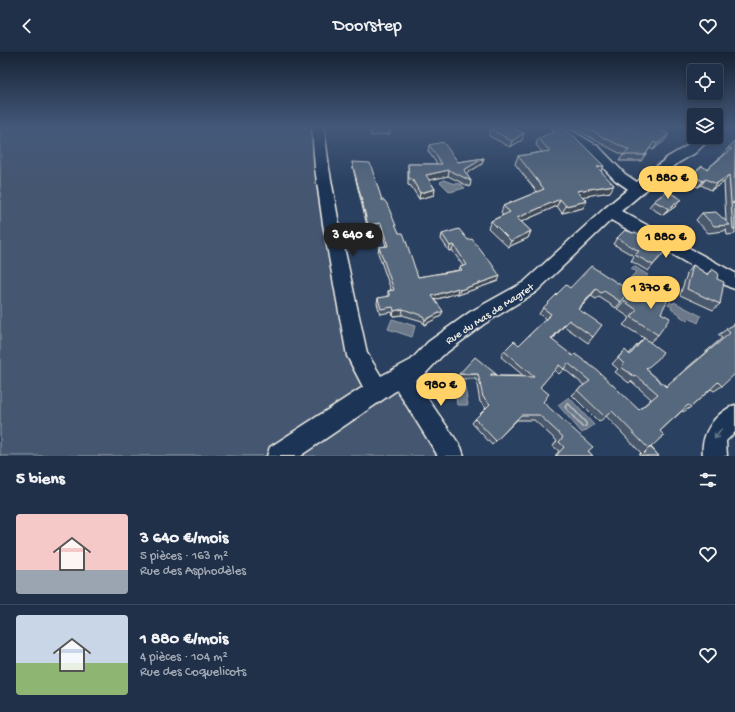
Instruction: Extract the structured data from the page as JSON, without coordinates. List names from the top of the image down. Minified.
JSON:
{"streets":{"street":["Rue du Mas de Magret"]},"page":{"header":"Doorstep","price":["1 880 €","3 640 €","1 880 €","1 370 €","980 €"],"heading":"5 biens","list":[{"name":"3 640 €/mois","note":"5 pièces · 163 m² · Rue des Asphodèles"},{"name":"1 880 €/mois","note":"4 pièces · 104 m² · Rue des Coquelicots"}]}}
